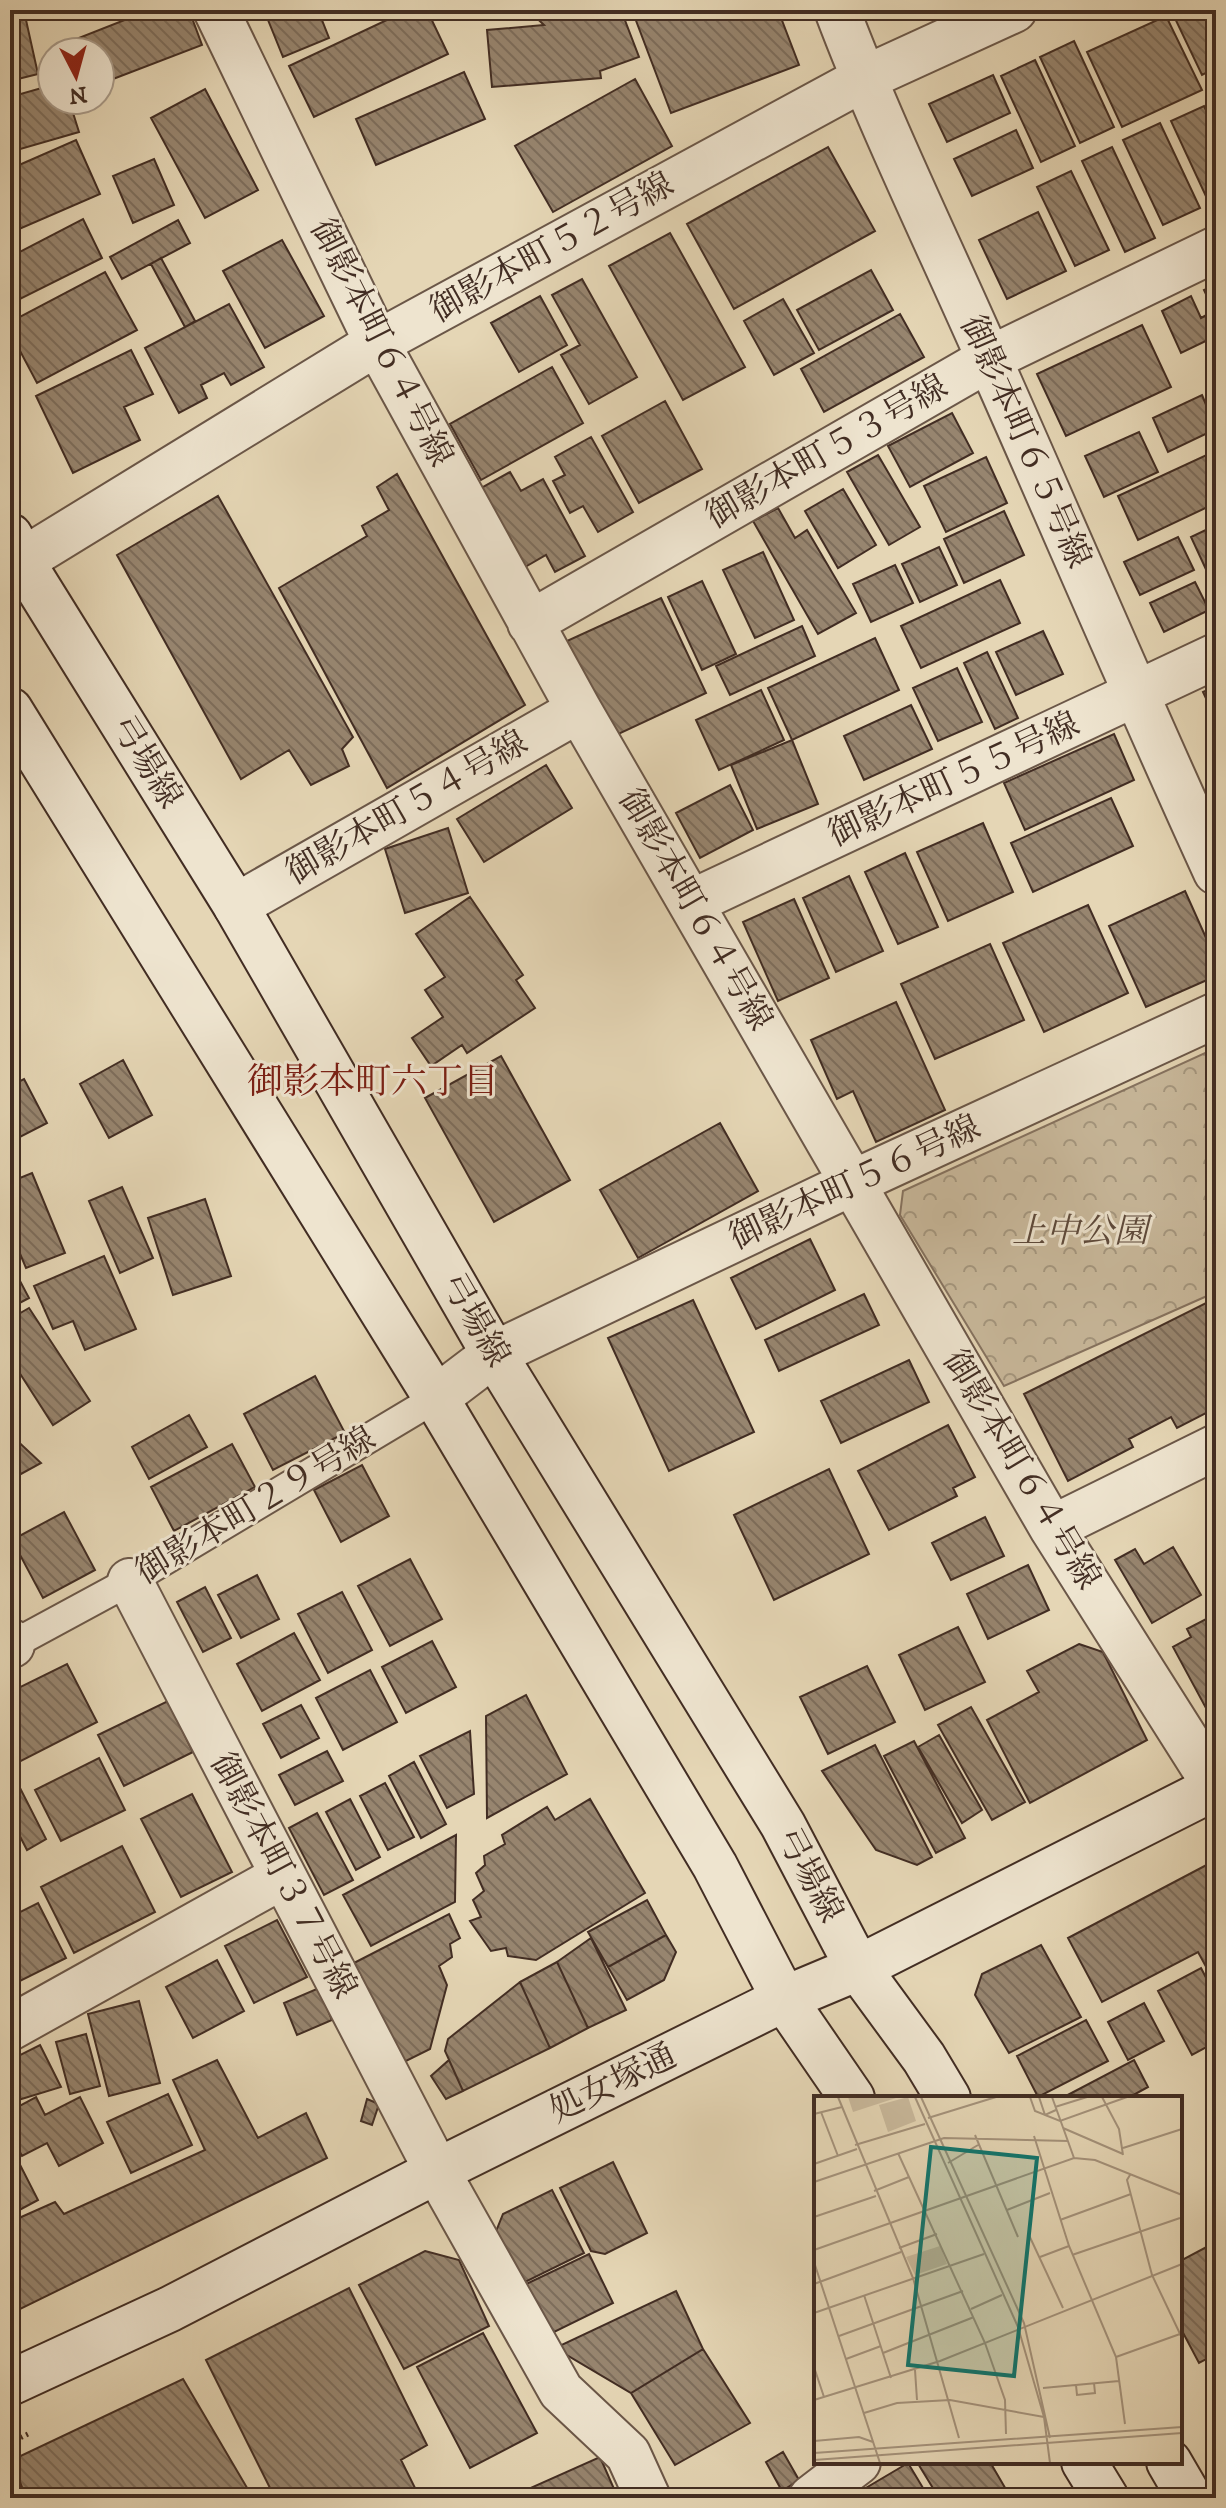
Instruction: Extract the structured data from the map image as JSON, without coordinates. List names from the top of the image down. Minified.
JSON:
{"streets":{"street":["御影本町５２号線","御影本町６４号線","御影本町６５号線","御影本町５３号線","弓場線","御影本町５５号線","御影本町５４号線","御影本町５６号線","御影本町２９号線","御影本町３７号線","処女塚通"]},"crossings":[["御影本町５２号線","御影本町６４号線"],["御影本町５２号線","御影本町６５号線"],["御影本町５２号線","弓場線"],["御影本町６４号線","御影本町５３号線"],["御影本町６４号線","御影本町５５号線"],["御影本町６４号線","御影本町５４号線"],["御影本町６４号線","御影本町５６号線"],["御影本町６４号線","処女塚通"],["御影本町６５号線","御影本町５３号線"],["御影本町６５号線","御影本町５５号線"],["弓場線","御影本町５４号線"],["弓場線","御影本町５６号線"],["弓場線","御影本町２９号線"],["弓場線","処女塚通"],["御影本町５６号線","御影本町２９号線"],["御影本町２９号線","御影本町３７号線"],["御影本町３７号線","処女塚通"]],"districts":["御影本町六丁目"],"parks":["上中公園"],"north":"bottom"}
